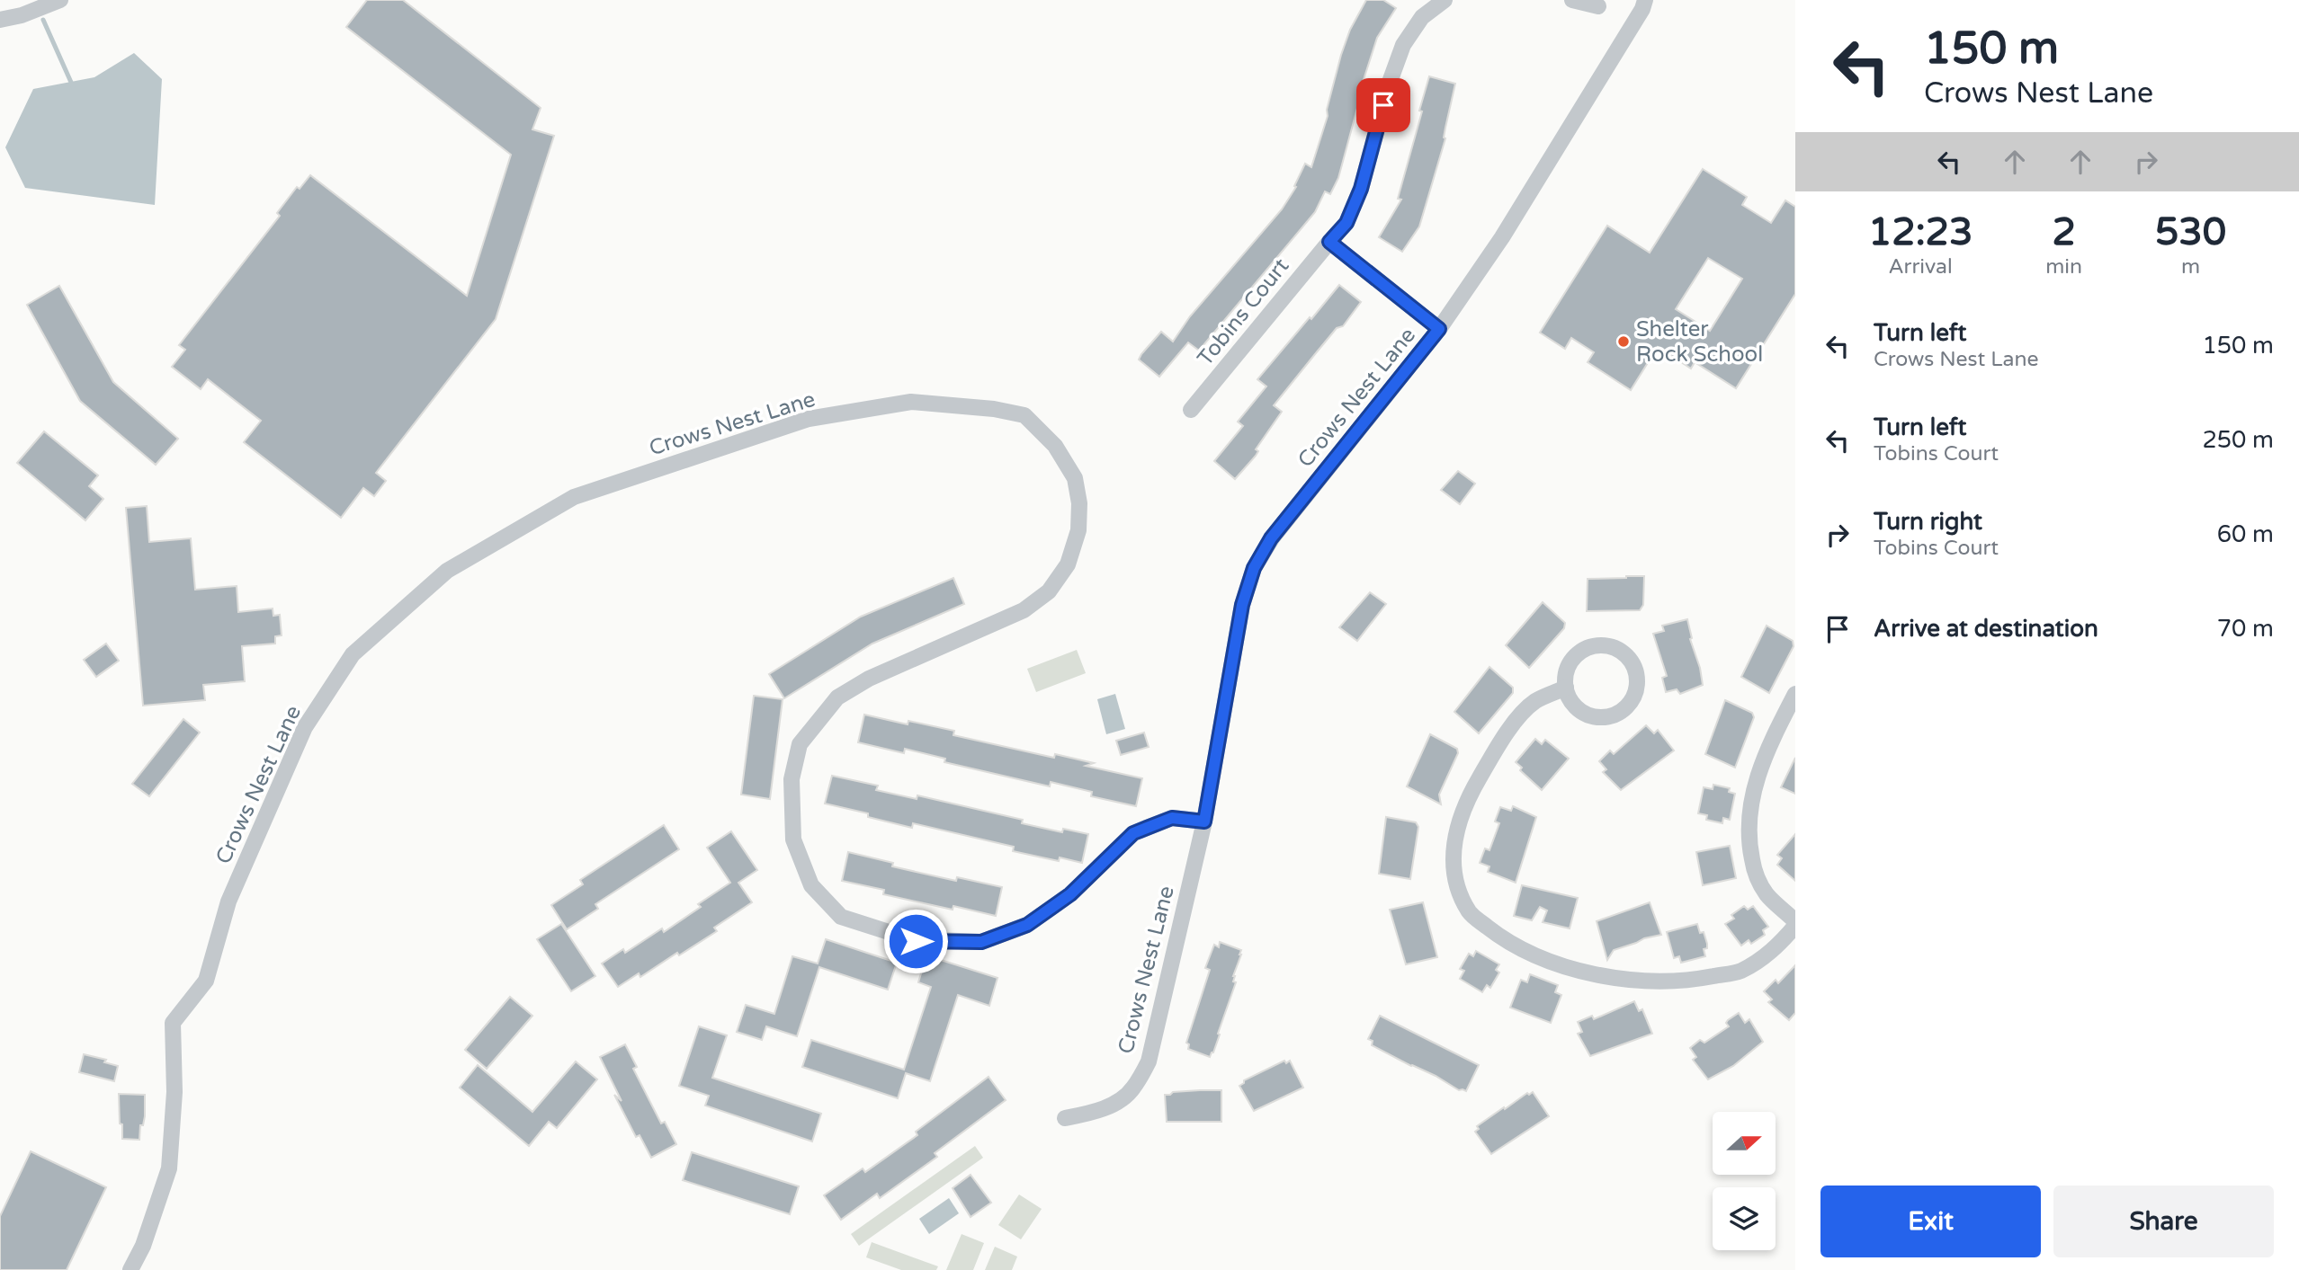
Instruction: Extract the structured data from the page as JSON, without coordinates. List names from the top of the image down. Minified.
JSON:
{"streets":{"street":["Tobins Court","Crows Nest Lane"]},"places":["Shelter Rock School"],"north":"right","page":{"turn":["150 m","Crows Nest Lane"],"eta":["12:23","Arrival","2","min","530","m"],"list":[{"name":"Turn left","note":"Crows Nest Lane","value":"150 m"},{"name":"Turn left","note":"Tobins Court","value":"250 m"},{"name":"Turn right","note":"Tobins Court","value":"60 m"},{"name":"Arrive at destination","value":"70 m"}],"buttons":["Exit","Share"]}}
